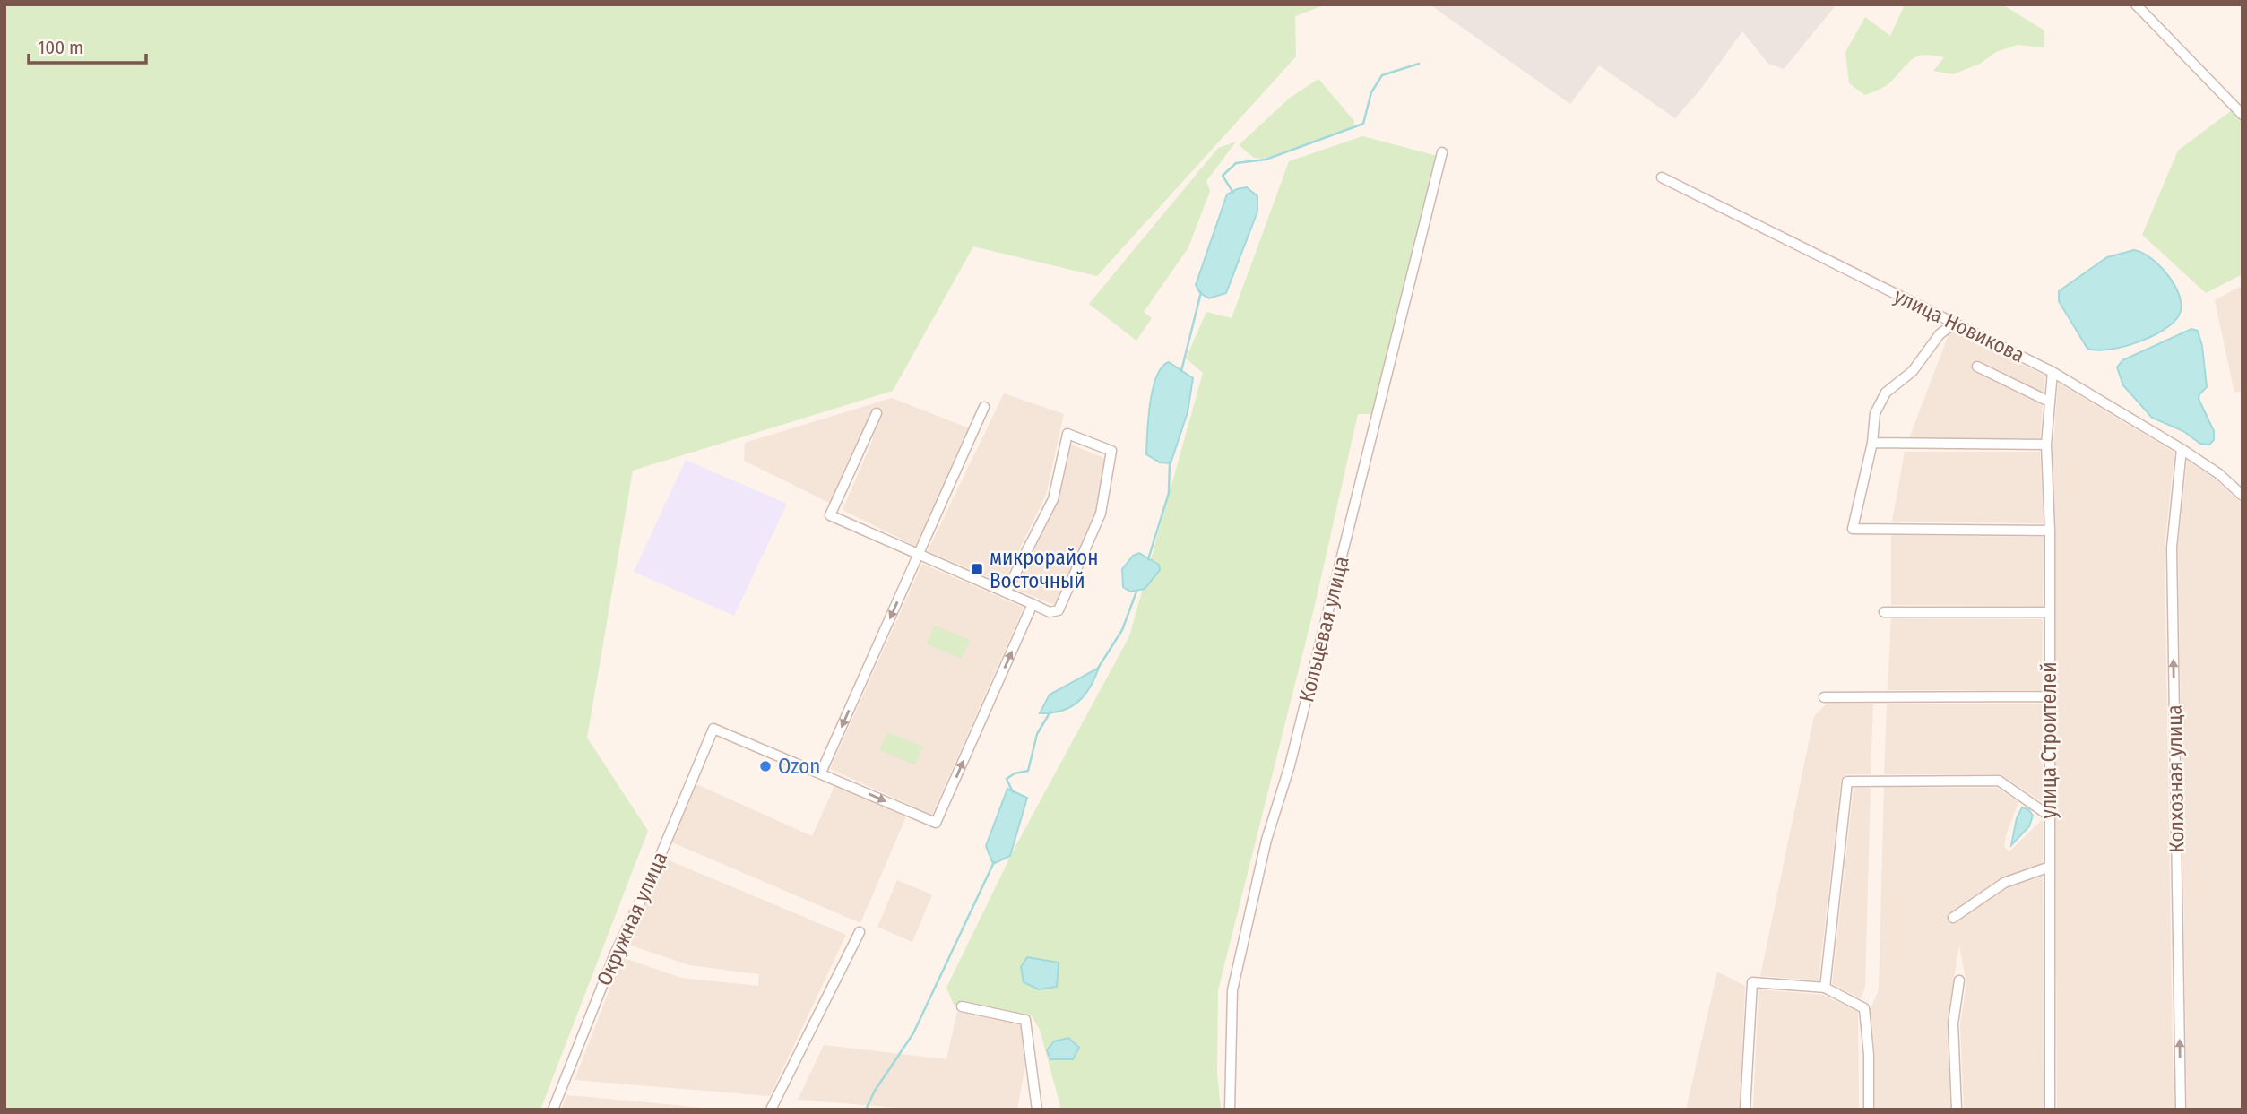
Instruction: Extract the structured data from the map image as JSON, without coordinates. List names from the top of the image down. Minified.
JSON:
{"streets":{"street":["улица Новикова","Кольцевая улица","улица Строителей","Колхозная улица","Окружная улица"]},"crossings":[["улица Новикова","улица Строителей"],["улица Новикова","Колхозная улица"]],"one_way":["Колхозная улица"],"places":{"transit":["микрорайон Восточный"],"other":["Ozon"]},"scale_bar":"100 m"}
